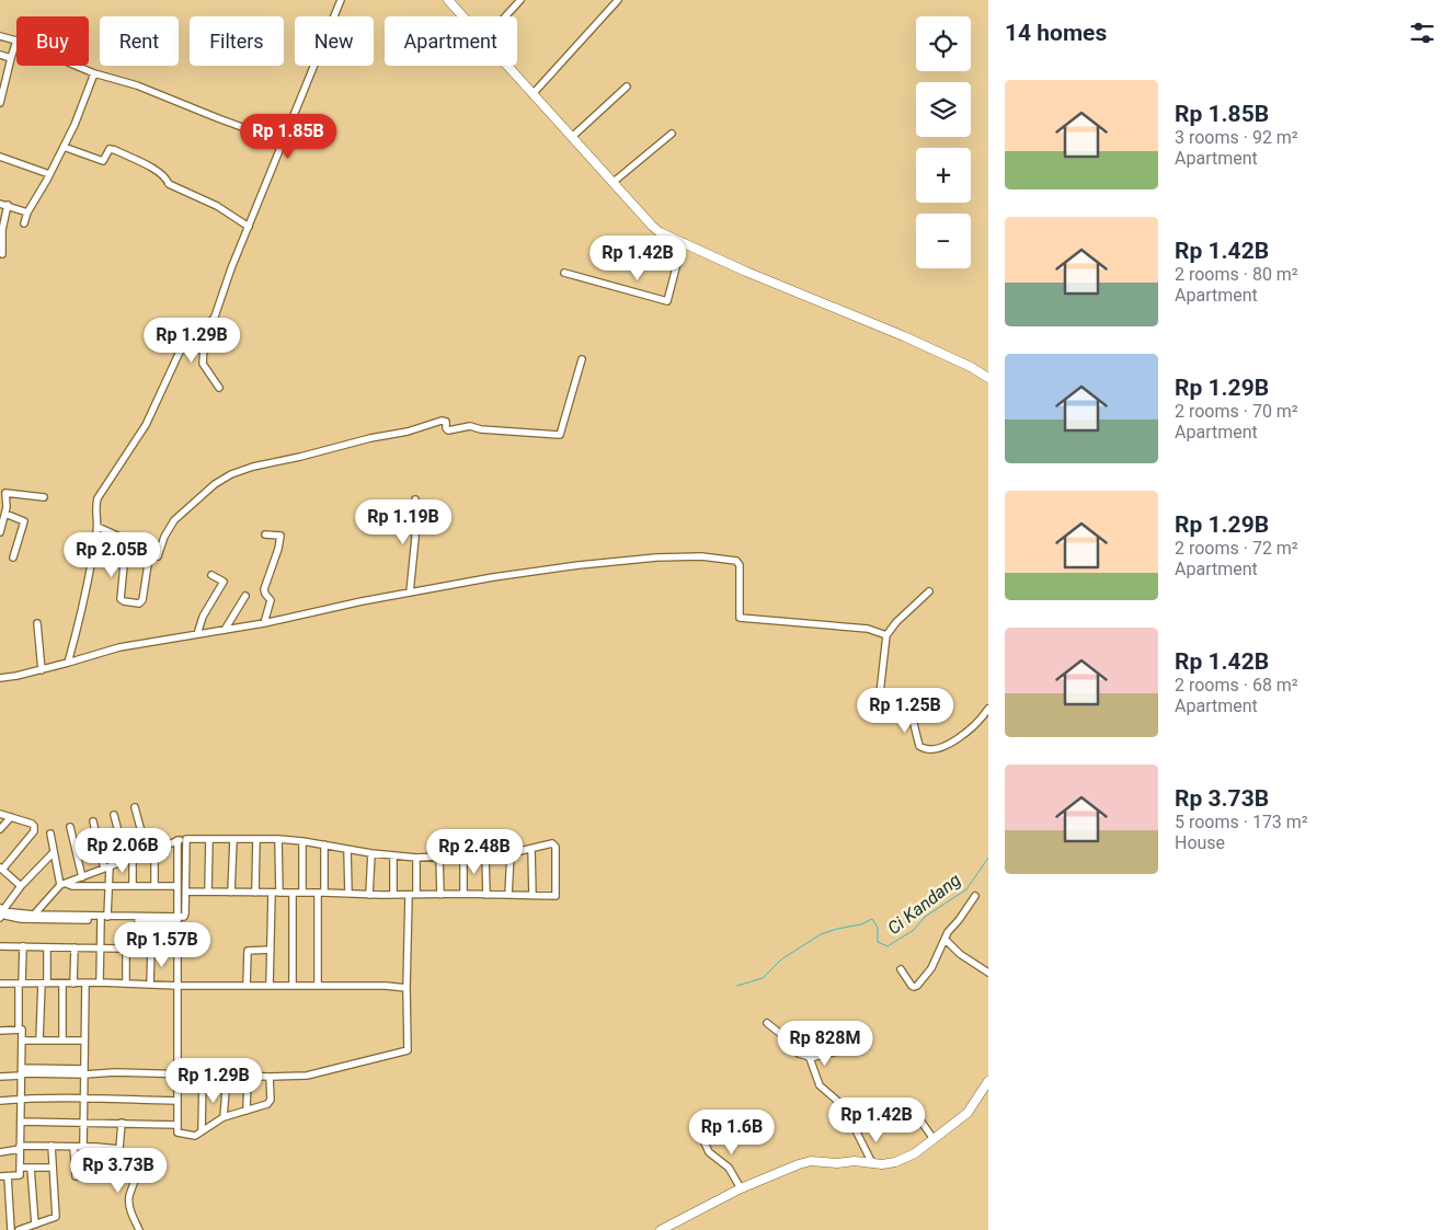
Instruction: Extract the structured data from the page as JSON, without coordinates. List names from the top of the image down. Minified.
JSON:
{"water":["Ci Kandang"],"page":{"heading":"14 homes","map_buttons":["+","−"],"chip":["Buy","Rent","Filters","New","Apartment"],"list":[{"name":"Rp 1.85B","note":"3 rooms · 92 m² · Apartment"},{"name":"Rp 1.42B","note":"2 rooms · 80 m² · Apartment"},{"name":"Rp 1.29B","note":"2 rooms · 70 m² · Apartment"},{"name":"Rp 1.29B","note":"2 rooms · 72 m² · Apartment"},{"name":"Rp 1.42B","note":"2 rooms · 68 m² · Apartment"},{"name":"Rp 3.73B","note":"5 rooms · 173 m² · House"}],"price":["Rp 1.85B","Rp 1.42B","Rp 1.29B","Rp 1.19B","Rp 2.05B","Rp 1.25B","Rp 2.06B","Rp 2.48B","Rp 1.57B","Rp 828M","Rp 1.29B","Rp 1.42B","Rp 1.6B","Rp 3.73B"]}}
